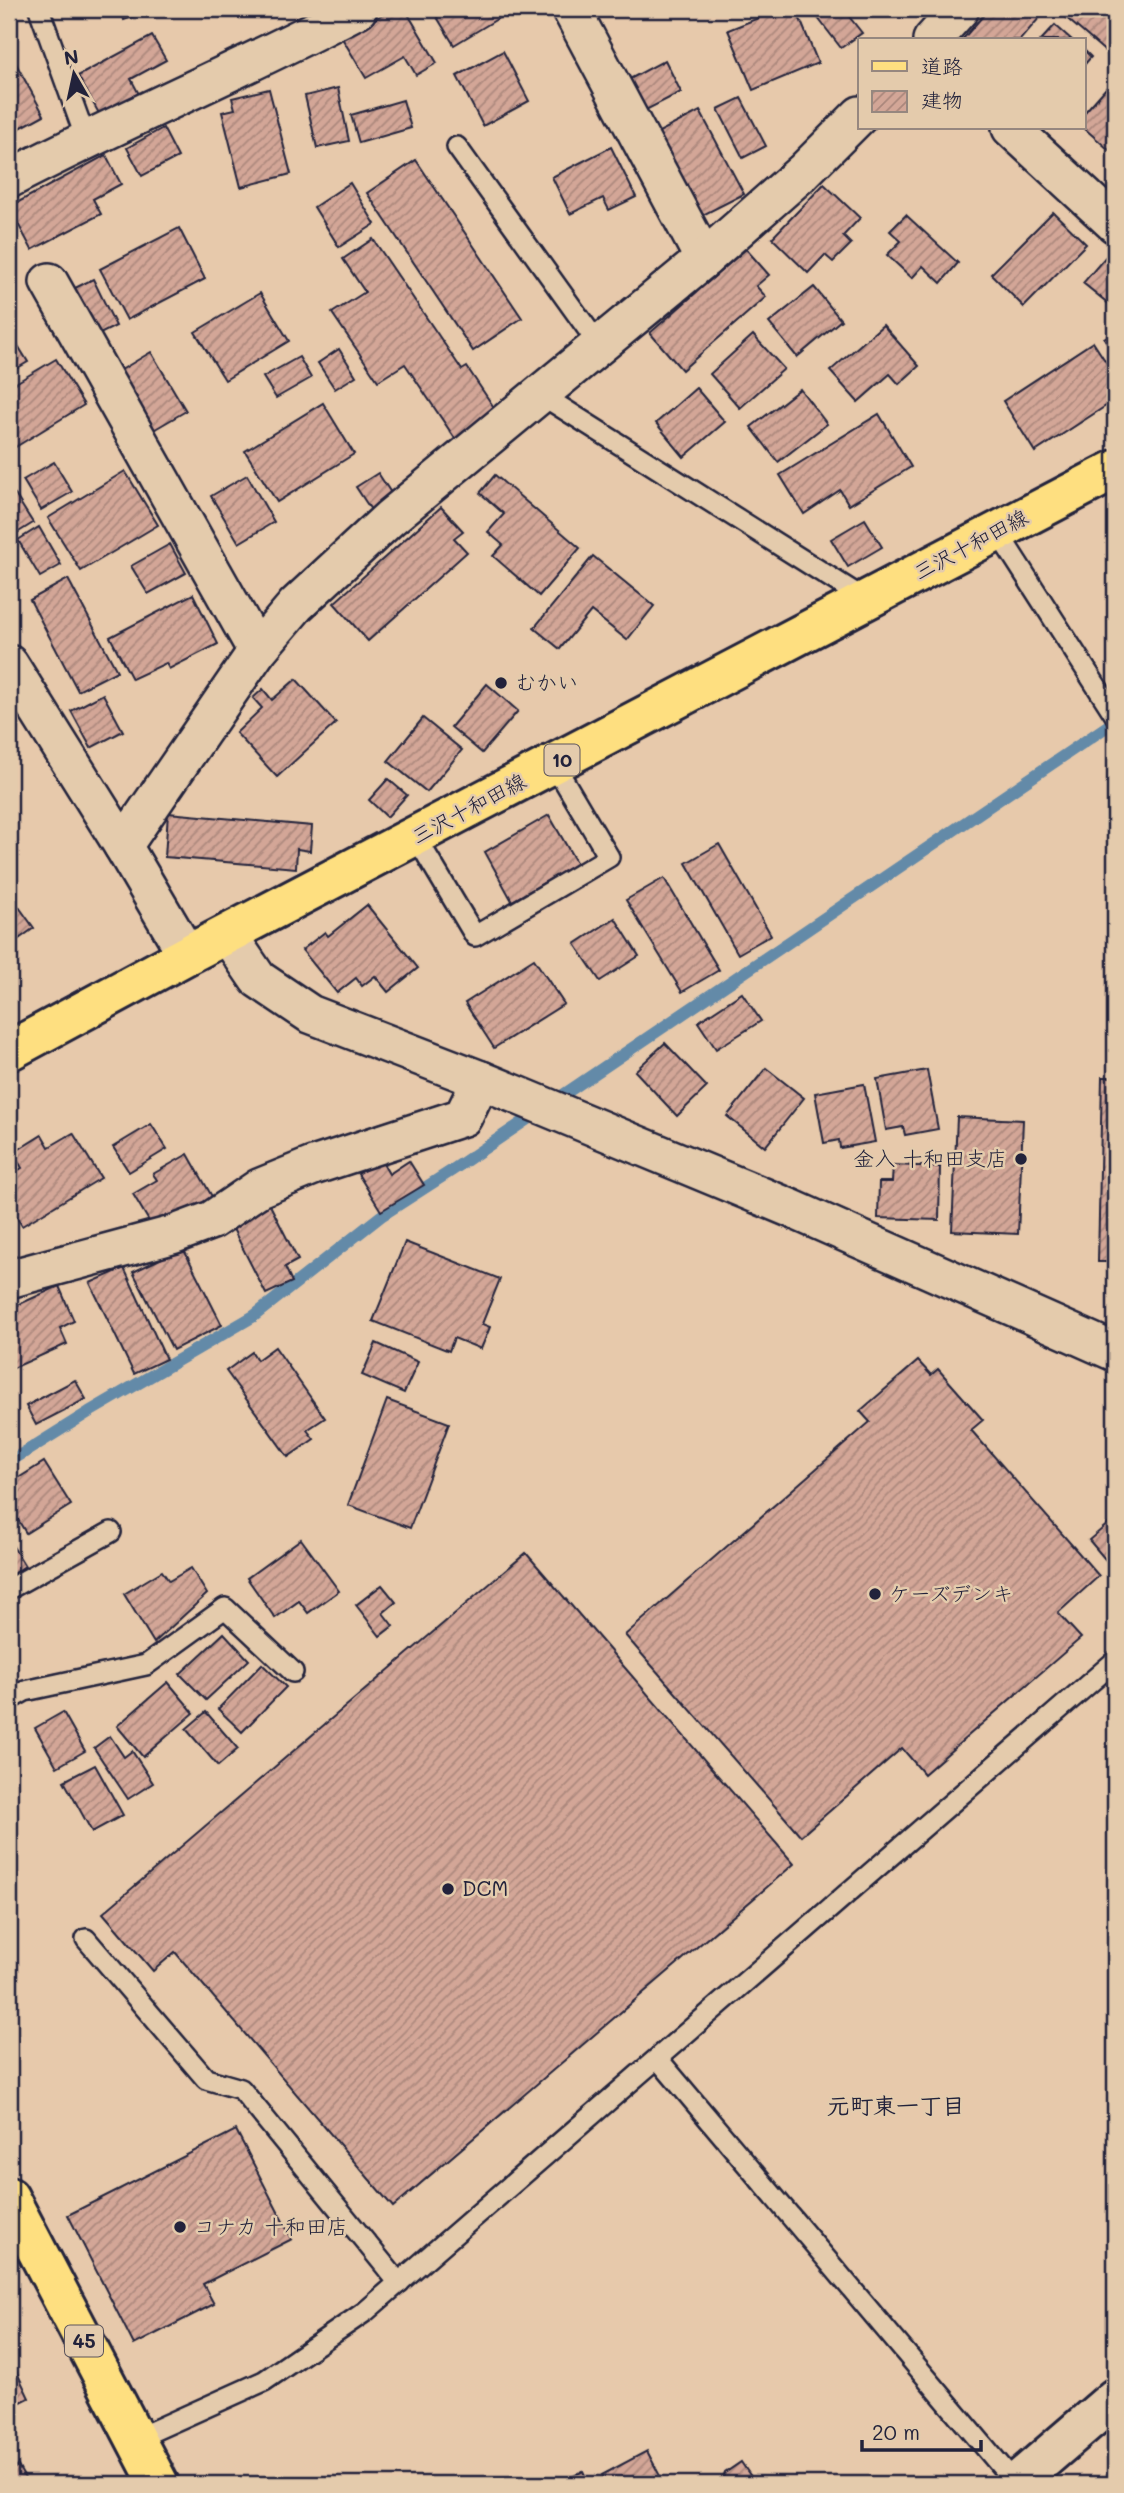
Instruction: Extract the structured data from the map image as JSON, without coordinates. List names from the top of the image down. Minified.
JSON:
{"streets":{"main road":["三沢十和田線","10","45"]},"districts":["元町東一丁目"],"places":["むかい","金入 十和田支店","ケーズデンキ","DCM","コナカ 十和田店"],"legend":["道路","建物"],"scale_bar":"20 m","north":"top"}
